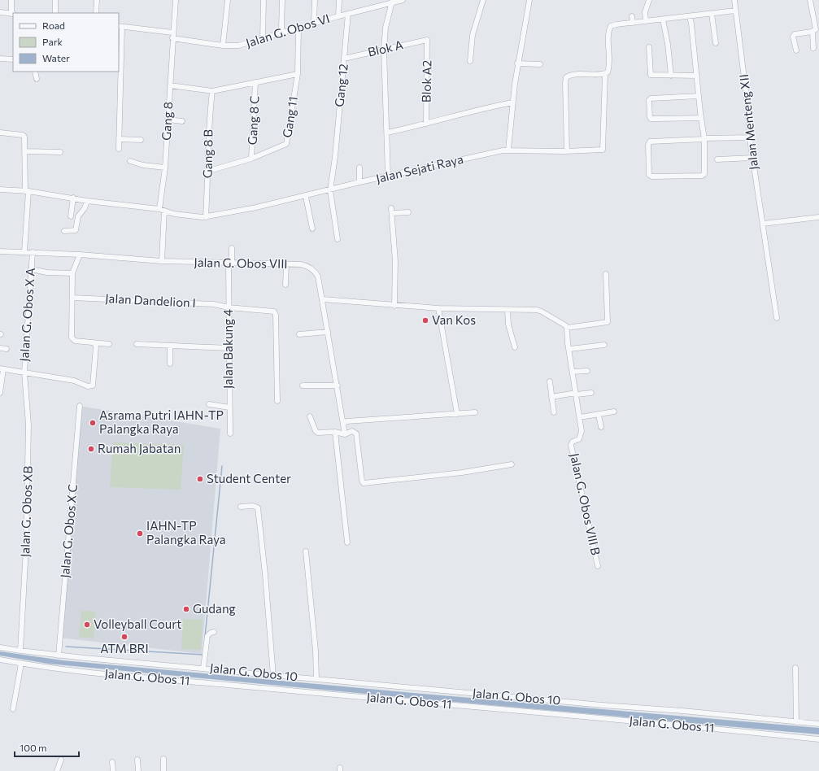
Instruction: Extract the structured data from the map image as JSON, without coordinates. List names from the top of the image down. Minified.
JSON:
{"streets":{"street":["Jalan G. Obos VI","Blok A","Blok A2","Gang 12","Gang 11","Gang 8 C","Gang 8","Jalan Menteng XII","Gang 8 B","Jalan Sejati Raya","Jalan G. Obos VIII","Jalan Dandelion I","Jalan G. Obos X A","Jalan Bakung 4","Jalan G. Obos VIII B","Jalan G. Obos XB","Jalan G. Obos X C","Jalan G. Obos 10","Jalan G. Obos 11"]},"crossings":[["Jalan G. Obos VI","Gang 12"],["Jalan G. Obos VI","Gang 11"],["Jalan G. Obos VI","Gang 8"],["Blok A","Blok A2"],["Blok A","Gang 12"],["Gang 12","Jalan Sejati Raya"],["Gang 11","Gang 8 C"],["Gang 11","Gang 8 B"],["Gang 8","Jalan Sejati Raya"],["Gang 8 B","Jalan Sejati Raya"],["Jalan G. Obos VIII","Jalan G. Obos X A"],["Jalan G. Obos VIII","Jalan Bakung 4"],["Jalan Dandelion I","Jalan Bakung 4"],["Jalan G. Obos X A","Jalan G. Obos XB"],["Jalan G. Obos XB","Jalan G. Obos 10"],["Jalan G. Obos X C","Jalan G. Obos 10"]],"places":["Van Kos","Asrama Putri IAHN-TP Palangka Raya","Rumah Jabatan","Student Center","IAHN-TP Palangka Raya","Gudang","Volleyball Court","ATM BRI"],"legend":["Road","Park","Water"],"scale_bar":"100 m"}
